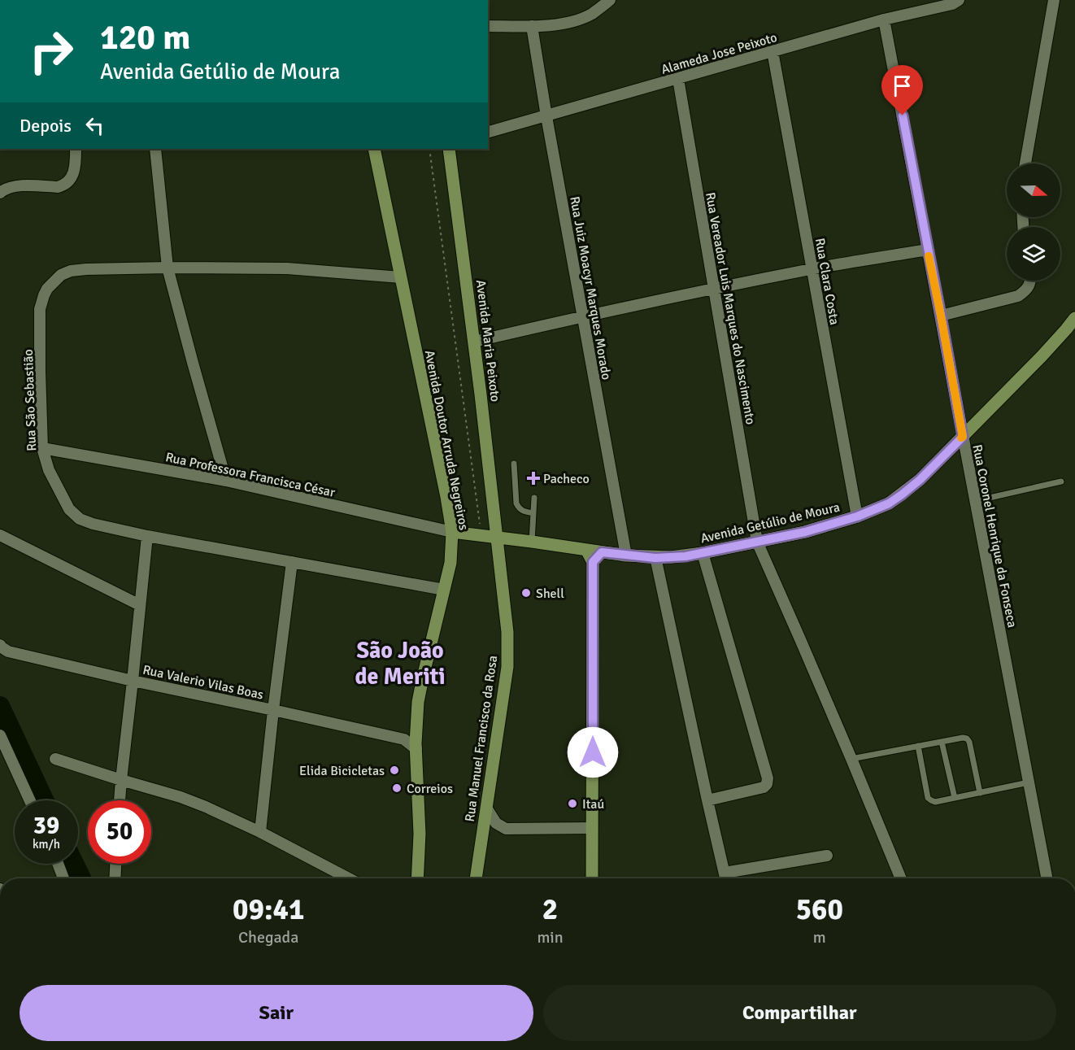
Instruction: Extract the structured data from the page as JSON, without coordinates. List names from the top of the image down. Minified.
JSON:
{"streets":{"main road":["Avenida Maria Peixoto","Avenida Doutor Arruda Negreiros","Avenida Getúlio de Moura","Rua Manuel Francisco da Rosa"],"street":["Alameda Jose Peixoto","Rua Clara Costa","Rua Juiz Moacyr Marques Morado","Rua Vereador Luis Marques do Nascimento","Rua São Sebastião","Rua Professora Francisca César","Rua Coronel Henrique da Fonseca","Rua Valerio Vilas Boas"]},"crossings":[["Alameda Jose Peixoto","Rua Clara Costa"],["Alameda Jose Peixoto","Rua Juiz Moacyr Marques Morado"],["Alameda Jose Peixoto","Rua Vereador Luis Marques do Nascimento"],["Alameda Jose Peixoto","Rua Coronel Henrique da Fonseca"],["Rua Clara Costa","Avenida Getúlio de Moura"],["Rua Juiz Moacyr Marques Morado","Avenida Getúlio de Moura"],["Rua Vereador Luis Marques do Nascimento","Avenida Getúlio de Moura"],["Avenida Maria Peixoto","Avenida Getúlio de Moura"],["Avenida Maria Peixoto","Rua Manuel Francisco da Rosa"],["Rua São Sebastião","Avenida Doutor Arruda Negreiros"],["Rua São Sebastião","Rua Professora Francisca César"],["Avenida Doutor Arruda Negreiros","Rua Professora Francisca César"],["Avenida Doutor Arruda Negreiros","Avenida Getúlio de Moura"],["Avenida Doutor Arruda Negreiros","Rua Valerio Vilas Boas"],["Rua Professora Francisca César","Avenida Getúlio de Moura"],["Avenida Getúlio de Moura","Rua Coronel Henrique da Fonseca"],["Avenida Getúlio de Moura","Rua Manuel Francisco da Rosa"]],"districts":["São João de Meriti"],"places":{"health":["Pacheco"],"other":["Shell","Elida Bicicletas","Correios","Itaú"]},"north":"right","page":{"turn":["120 m","Avenida Getúlio de Moura"],"then":"Depois","speed":"39 km/h","limit":"50","eta":["09:41","Chegada","2","min","560","m"],"buttons":["Sair","Compartilhar"]}}
